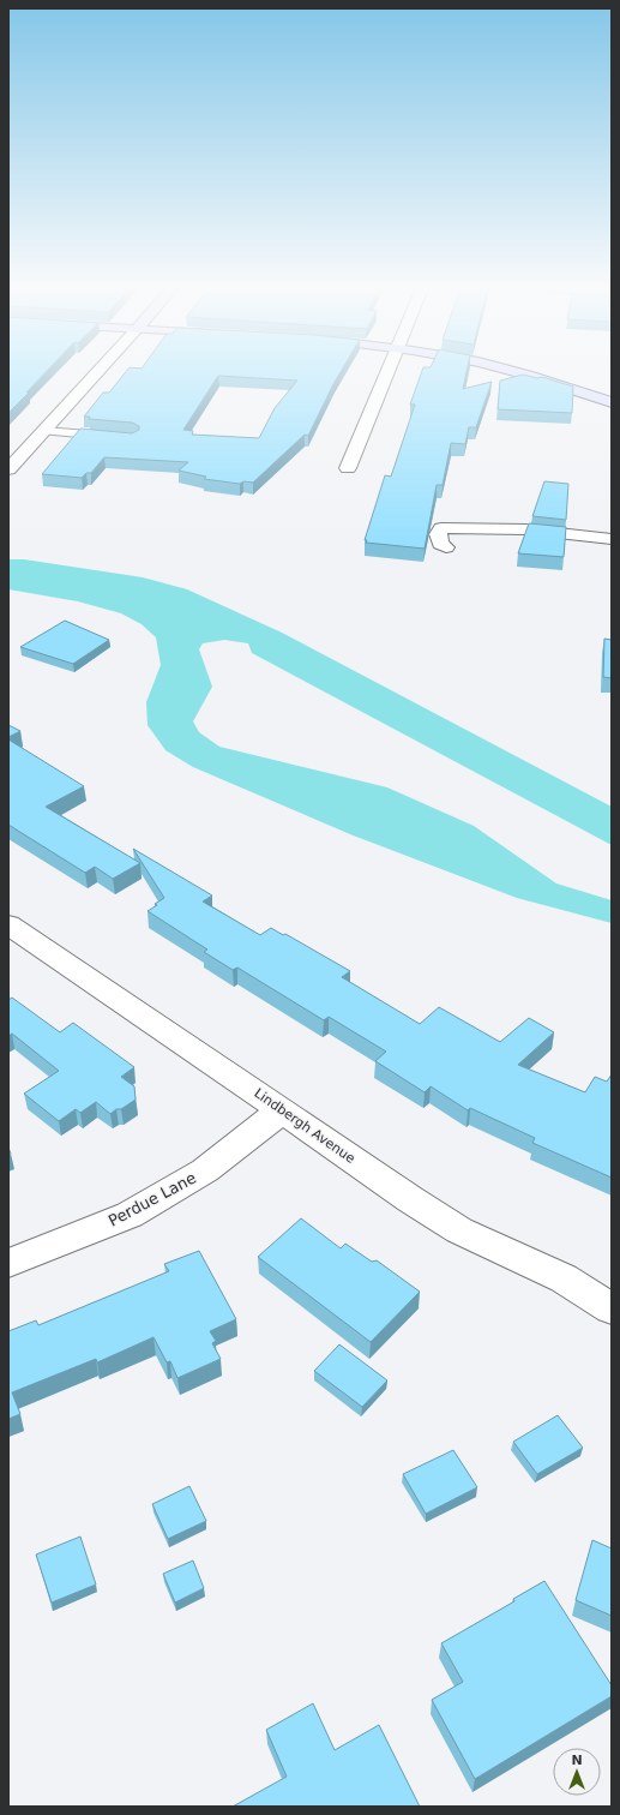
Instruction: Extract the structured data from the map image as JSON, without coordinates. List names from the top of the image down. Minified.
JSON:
{"streets":{"street":["Lindbergh Avenue","Perdue Lane"]},"crossings":[["Lindbergh Avenue","Perdue Lane"]],"north":"top"}
